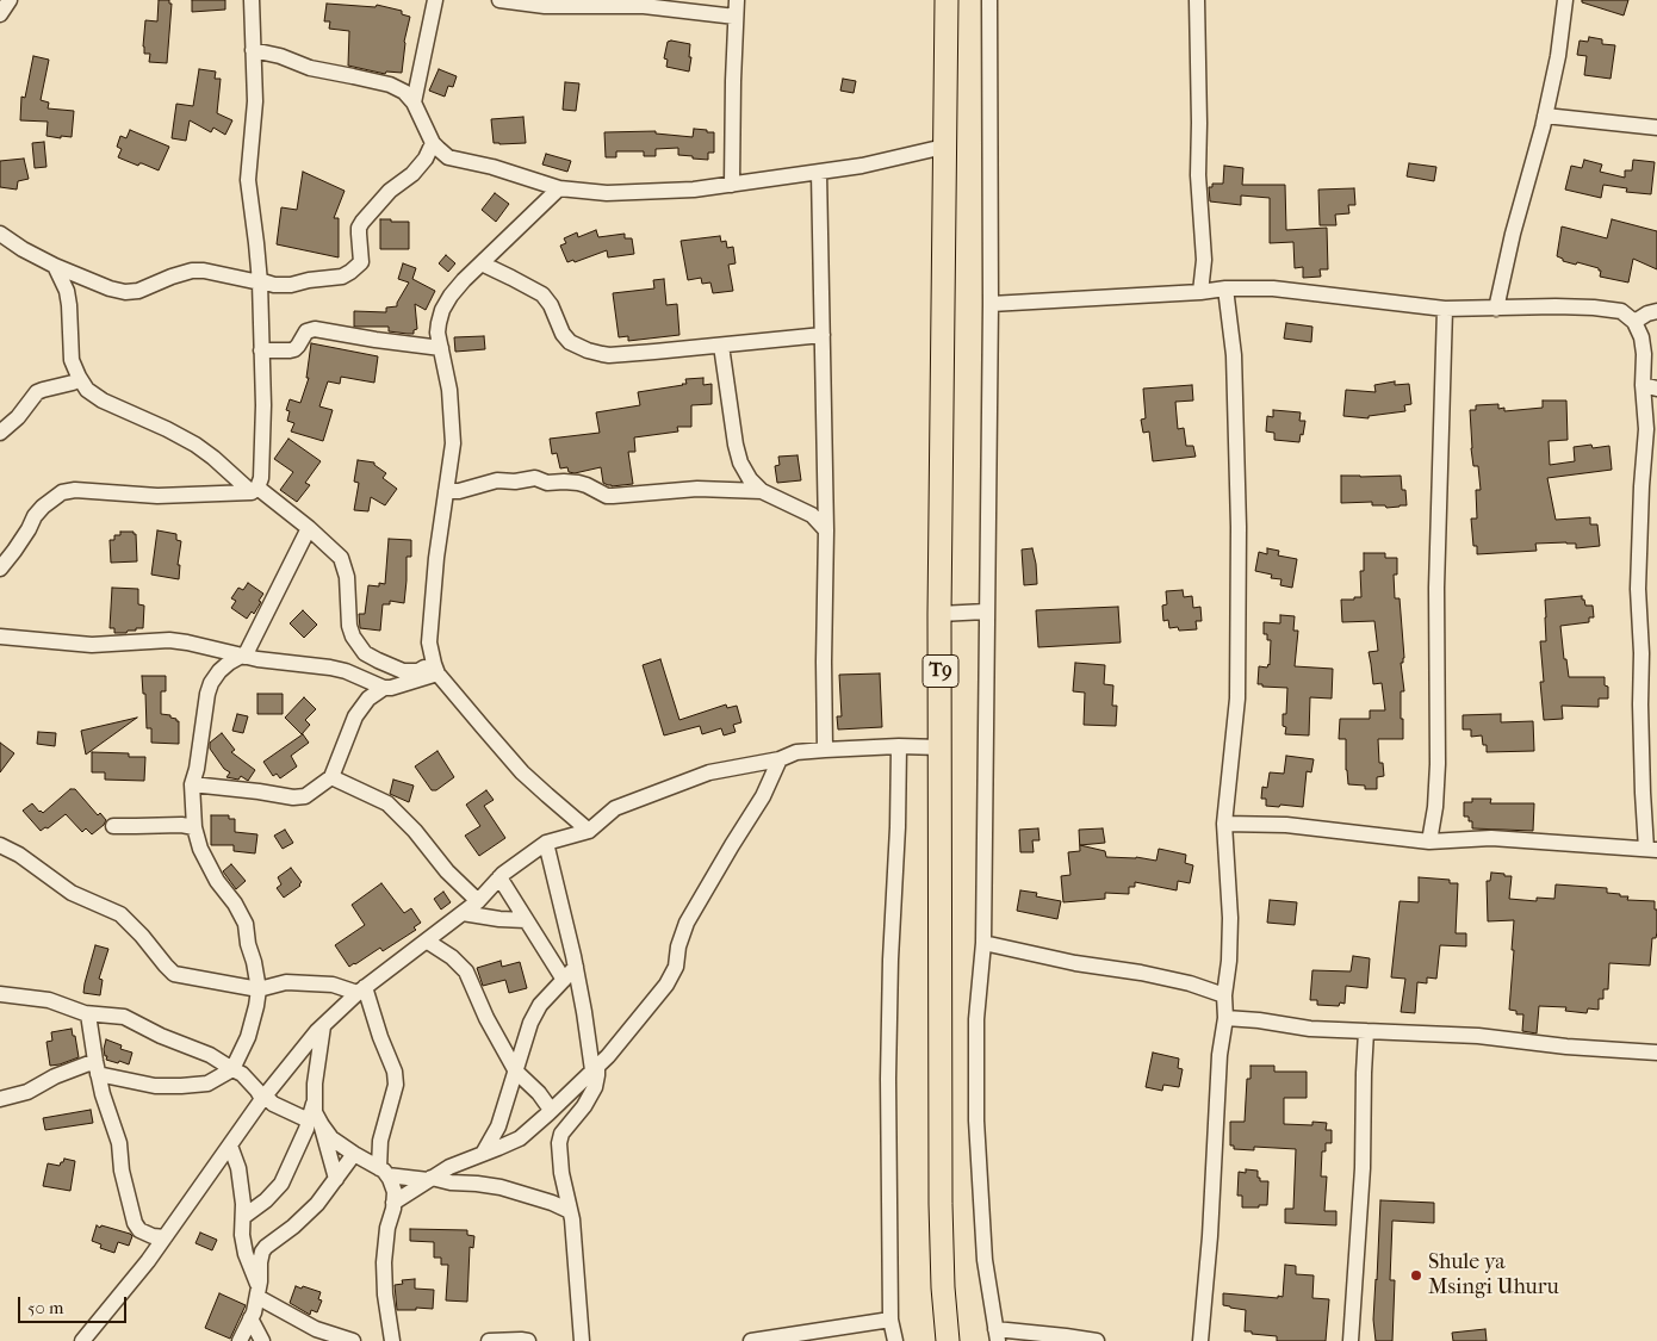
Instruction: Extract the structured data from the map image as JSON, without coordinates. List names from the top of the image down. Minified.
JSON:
{"streets":{"highway":["T9"]},"places":["Shule ya Msingi Uhuru"],"scale_bar":"50 m"}
